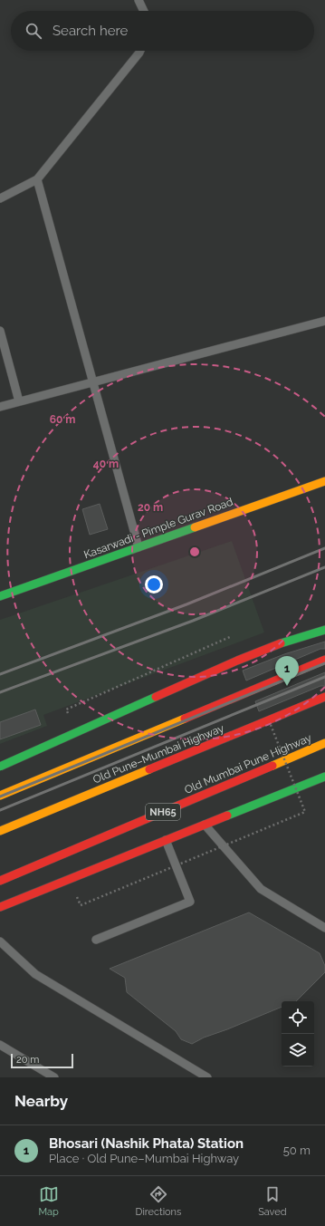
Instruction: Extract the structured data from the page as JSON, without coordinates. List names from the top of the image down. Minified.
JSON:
{"streets":{"main road":["Kasarwadi - Pimple Gurav Road","Old Pune–Mumbai Highway","Old Mumbai Pune Highway","NH65"]},"scale_bar":"20 m","page":{"search":"Search here","pins":"1","scale":"20 m","heading":"Nearby","list":[{"mark":"1","name":"Bhosari (Nashik Phata) Station","note":"Place · Old Pune–Mumbai Highway","value":"50 m"}],"nav":["Map","Directions","Saved"]},"rings":["60 m","40 m","20 m"]}
